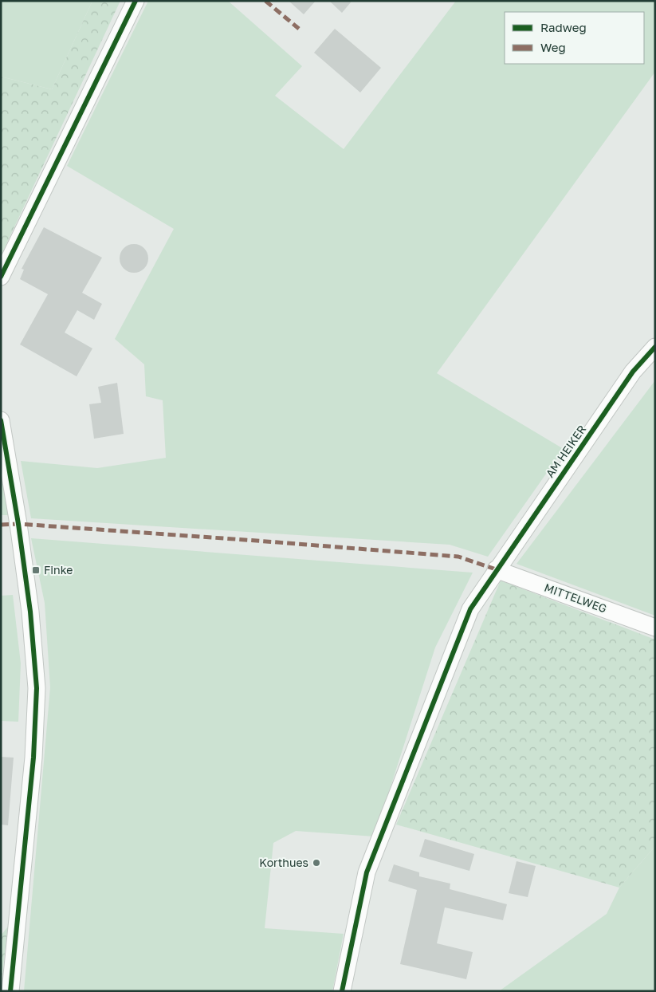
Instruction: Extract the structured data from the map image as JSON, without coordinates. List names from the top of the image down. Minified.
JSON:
{"streets":{"street":["AM HEIKER","MITTELWEG"]},"crossings":[["AM HEIKER","MITTELWEG"]],"places":{"transit":["Finke"],"other":["Korthues"]},"legend":["Radweg","Weg"]}
